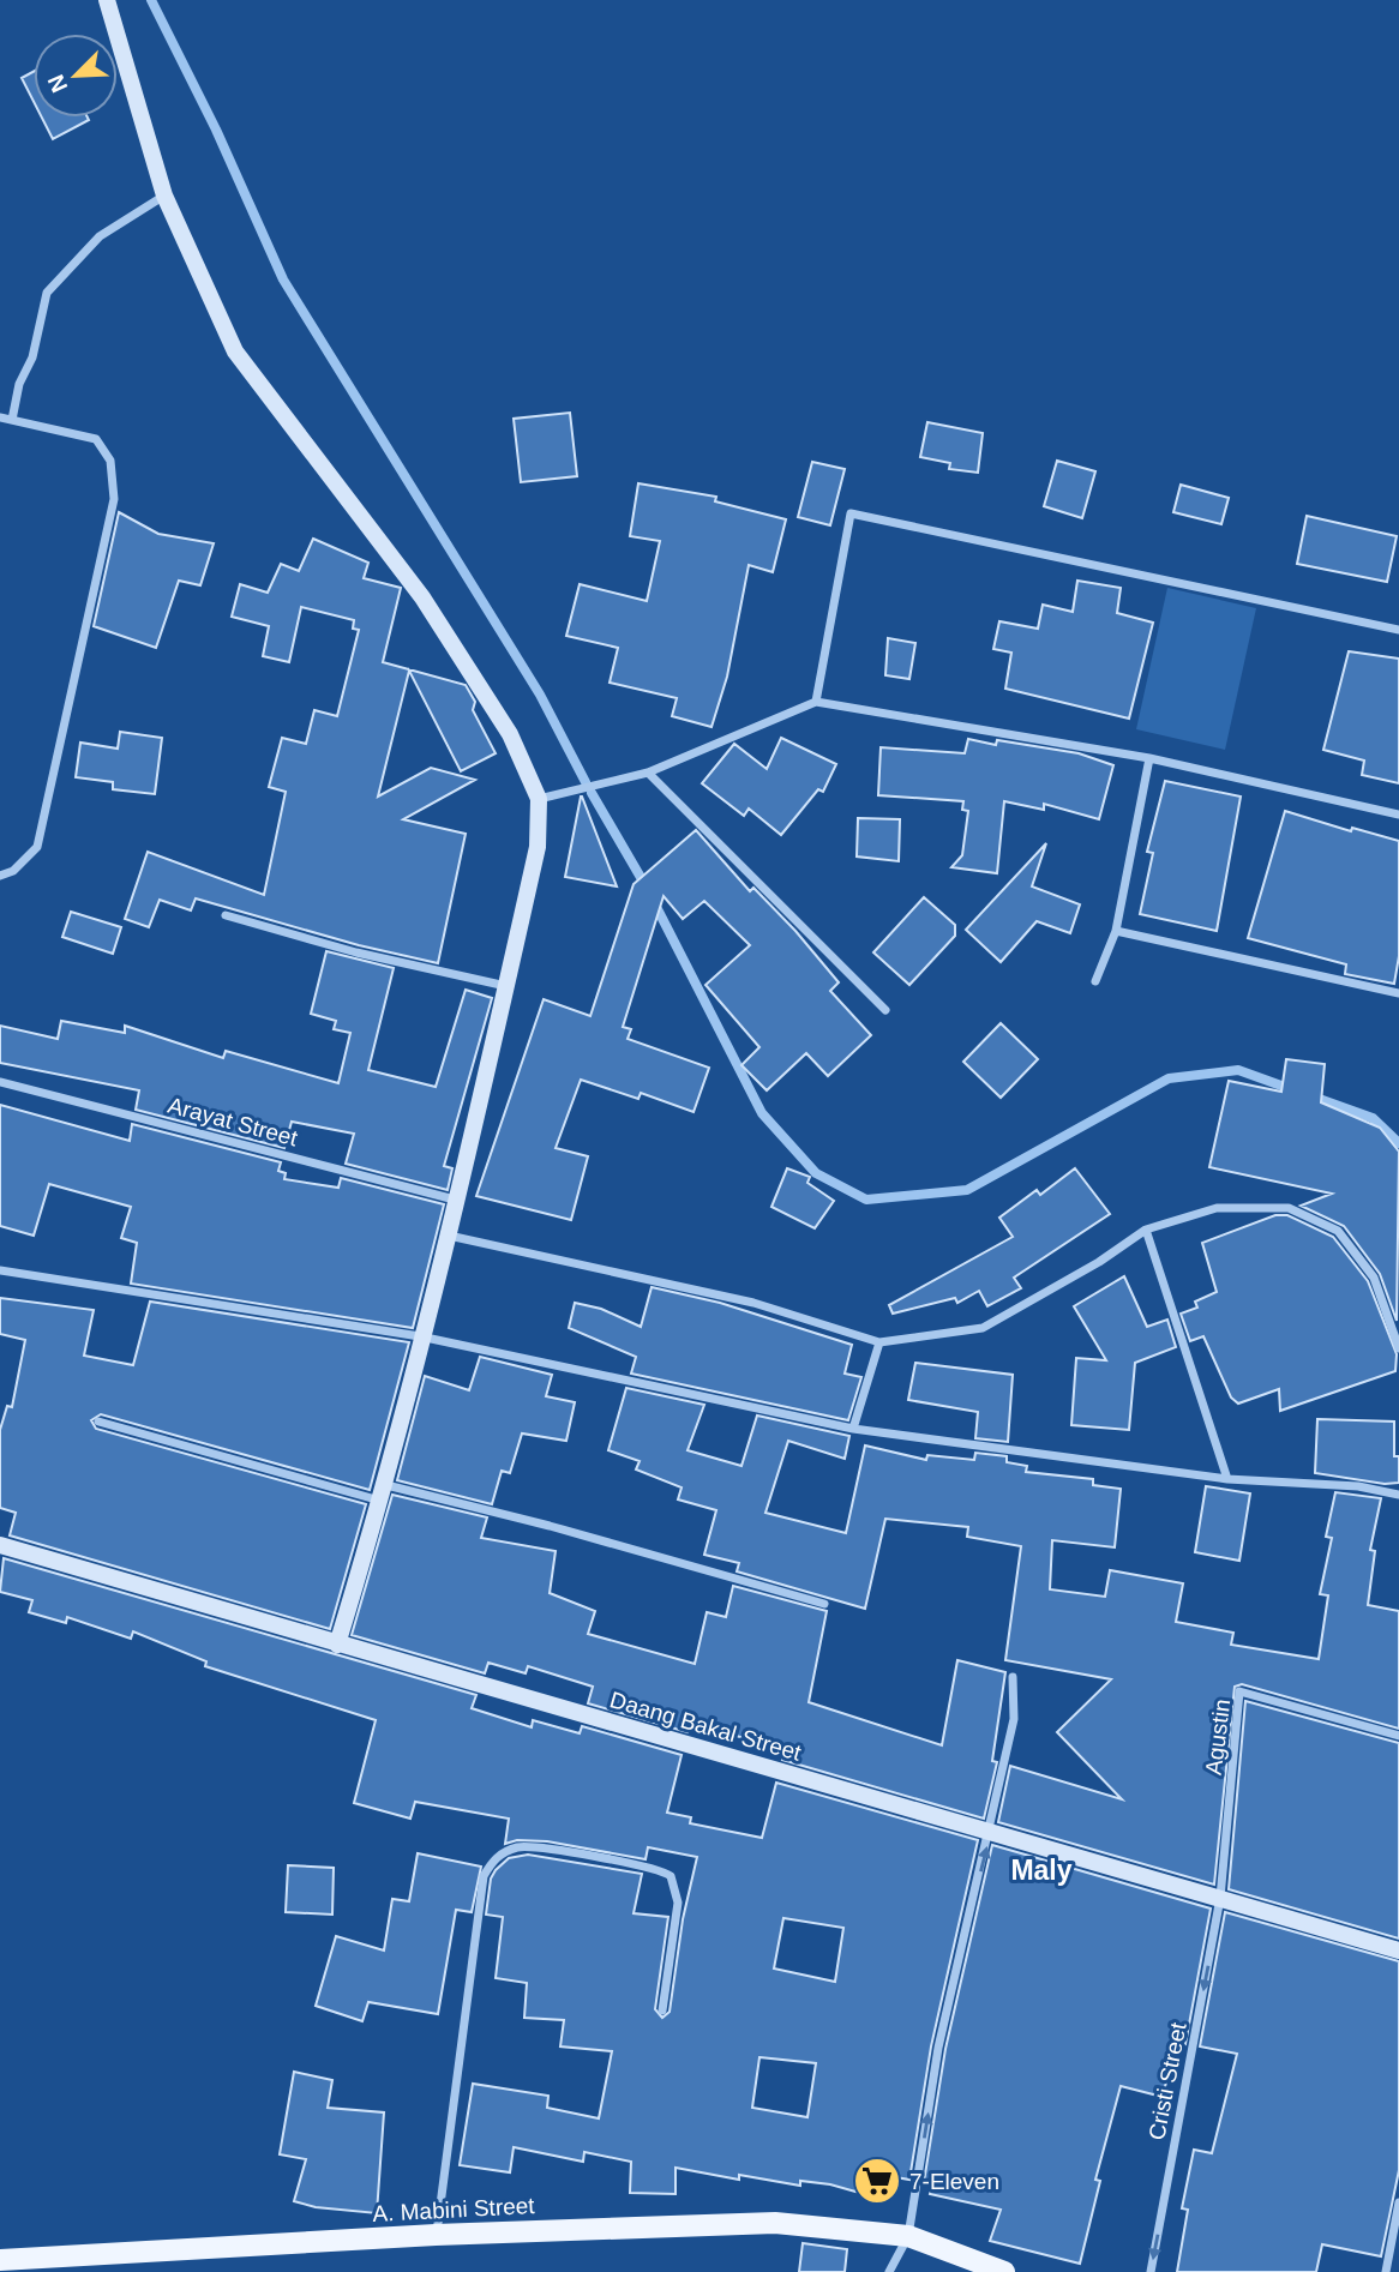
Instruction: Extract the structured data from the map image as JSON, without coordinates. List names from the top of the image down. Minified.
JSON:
{"streets":{"main road":["A. Mabini Street"],"street":["Arayat Street","Daang Bakal Street","Agustin","Cristi Street"]},"crossings":[["Daang Bakal Street","Agustin"],["Daang Bakal Street","Cristi Street"],["Agustin","Cristi Street"]],"one_way":["Cristi Street"],"districts":["Maly"],"places":{"supermarket":["7-Eleven"]},"north":"bottom left"}
